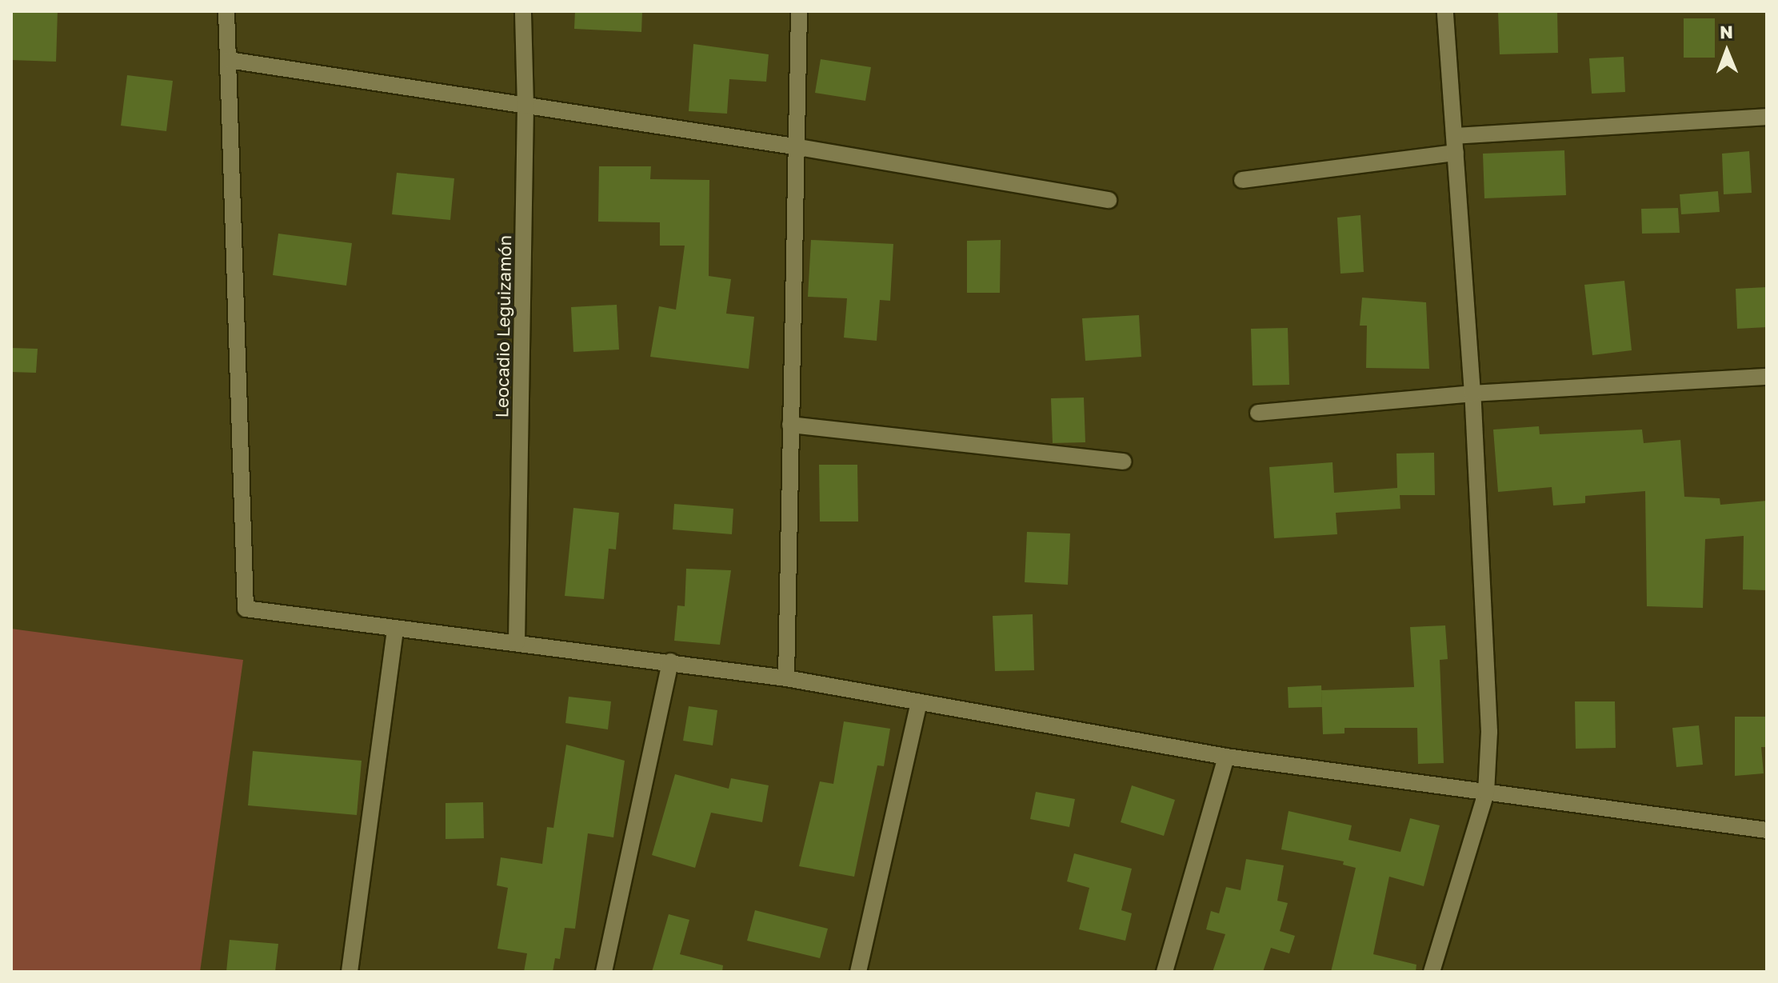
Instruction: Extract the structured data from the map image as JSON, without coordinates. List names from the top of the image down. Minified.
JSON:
{"streets":{"street":["Leocadio Leguizamón"]},"north":"top"}
